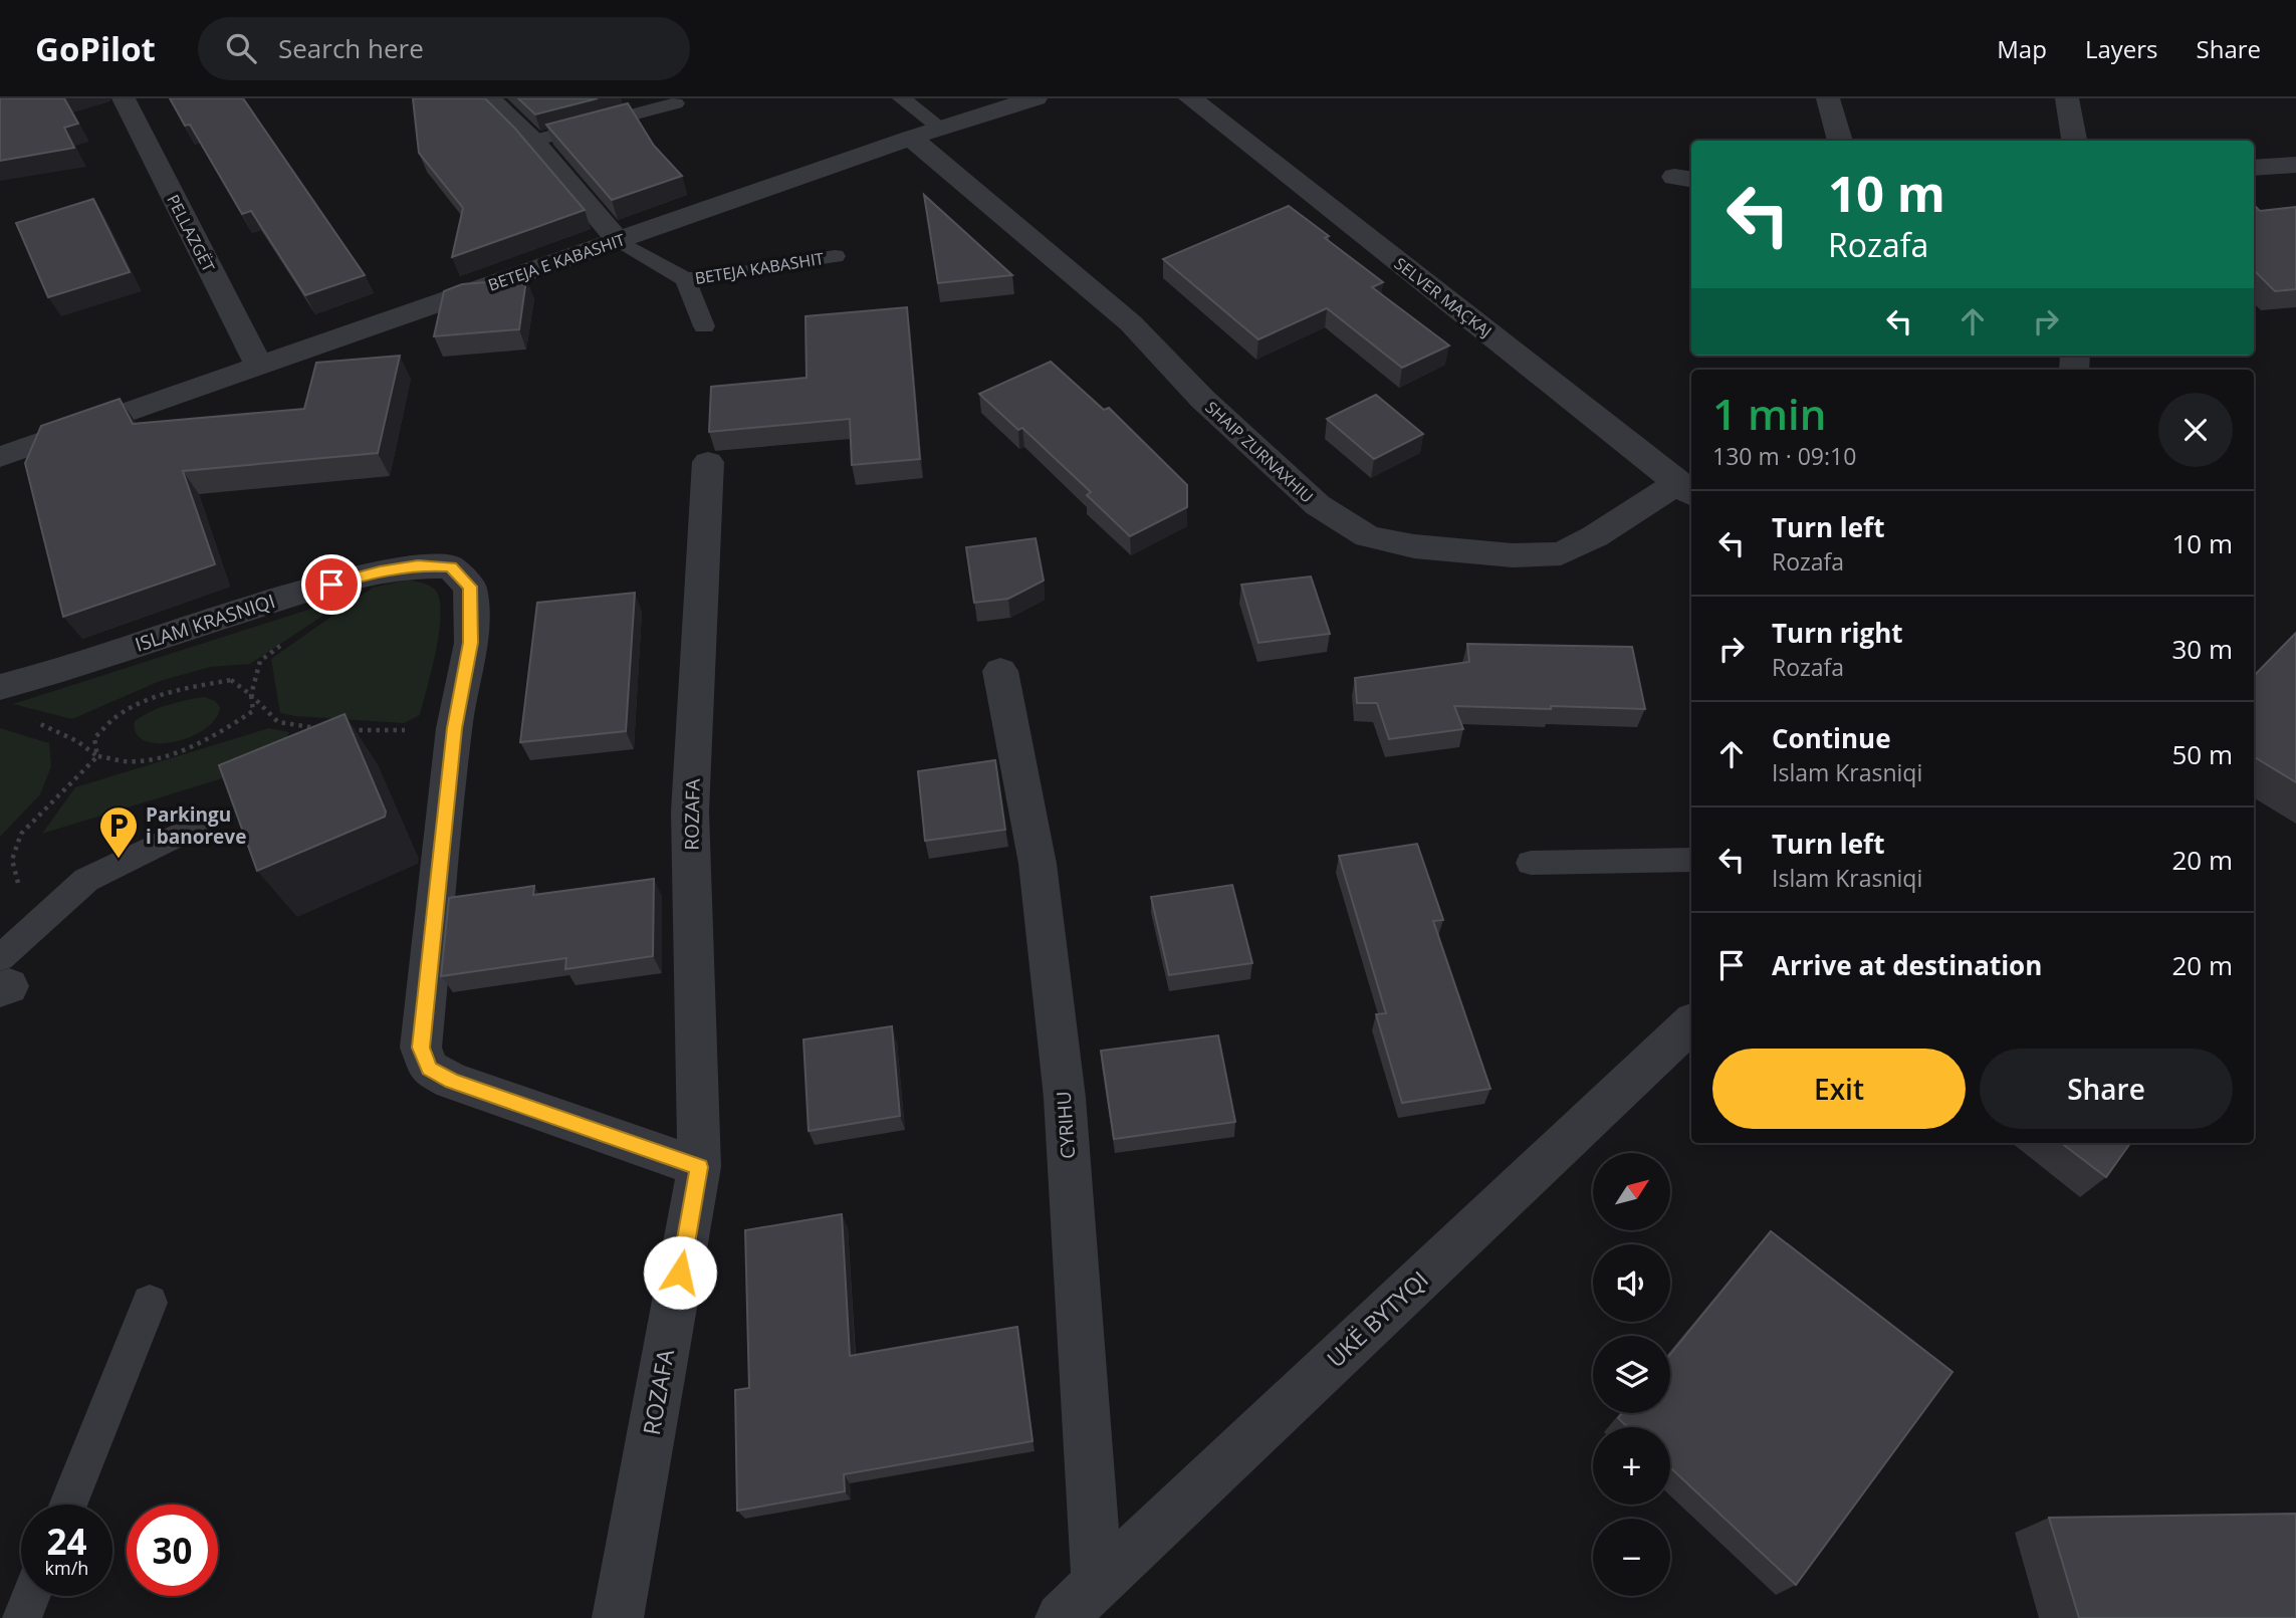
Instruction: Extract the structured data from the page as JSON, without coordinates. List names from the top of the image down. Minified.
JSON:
{"streets":{"street":["PELLAZGËT","BETEJA E KABASHIT","SELVER MAÇKAJ","SHAIP ZURNAXHIU","ISLAM KRASNIQI","ROZAFA","CYRIHU","UKË BYTYQI"],"lane":["BETEJA KABASHIT"]},"crossings":[["PELLAZGËT","BETEJA E KABASHIT"],["BETEJA E KABASHIT","BETEJA KABASHIT"],["BETEJA E KABASHIT","SHAIP ZURNAXHIU"],["SELVER MAÇKAJ","SHAIP ZURNAXHIU"],["CYRIHU","UKË BYTYQI"]],"places":{"parking":["Parkingu i banoreve"]},"north":"top right","page":{"header":"GoPilot","search":"Search here","nav":["Map","Layers","Share"],"turn":["10 m","Rozafa"],"heading":["1 min","130 m · 09:10"],"list":[{"name":"Turn left","note":"Rozafa","value":"10 m"},{"name":"Turn right","note":"Rozafa","value":"30 m"},{"name":"Continue","note":"Islam Krasniqi","value":"50 m"},{"name":"Turn left","note":"Islam Krasniqi","value":"20 m"},{"name":"Arrive at destination","value":"20 m"}],"buttons":["Exit","Share"],"map_buttons":["+","−"],"speed":"24 km/h","limit":"30"}}
